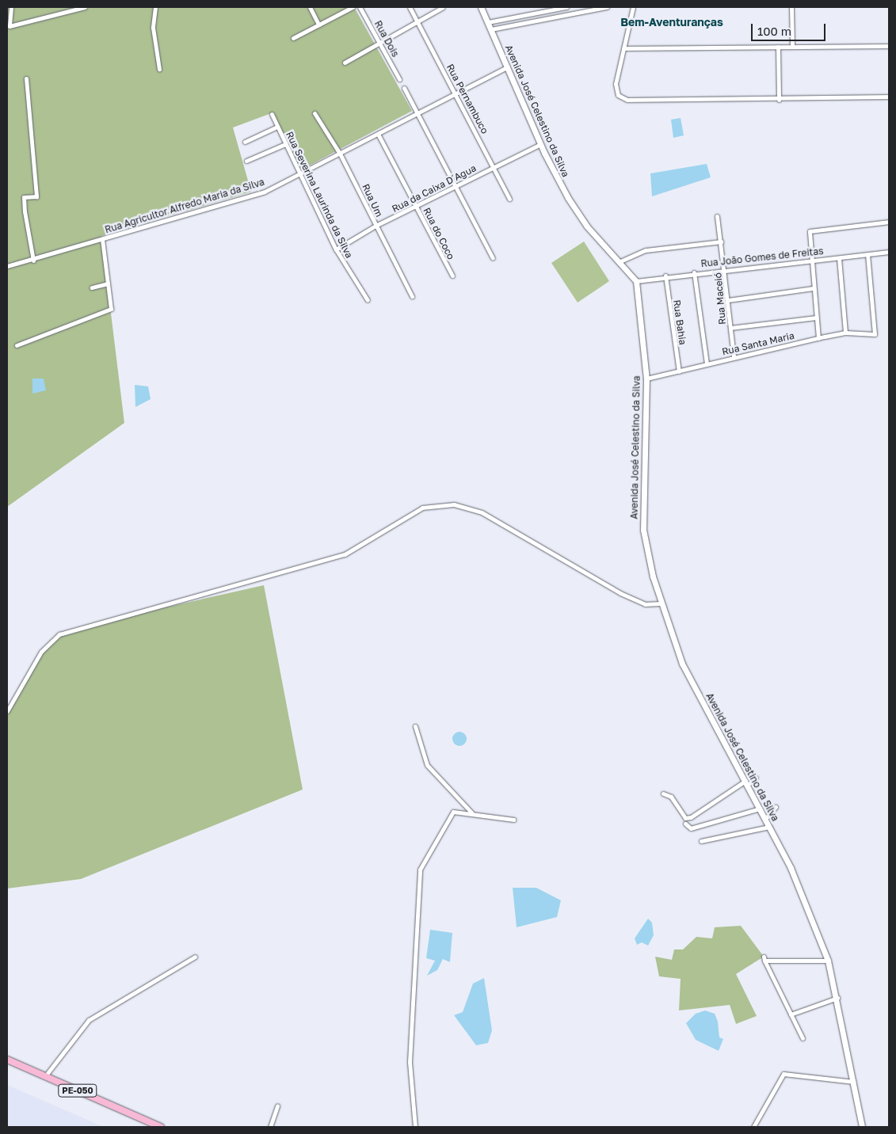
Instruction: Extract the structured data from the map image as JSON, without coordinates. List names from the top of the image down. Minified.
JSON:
{"streets":{"main road":["PE-050"],"street":["Rua Dois","Rua Pernambuco","Avenida José Celestino da Silva","Rua da Caixa D´Agua","Rua Severina Laurinda da Silva","Rua Um","Rua Agricultor Alfredo Maria da Silva","Rua do Coco","Rua João Gomes de Freitas","Rua Maceió","Rua Bahia","Rua Santa Maria"]},"crossings":[["Rua Pernambuco","Rua da Caixa D´Agua"],["Rua Pernambuco","Rua Agricultor Alfredo Maria da Silva"],["Avenida José Celestino da Silva","Rua da Caixa D´Agua"],["Avenida José Celestino da Silva","Rua Agricultor Alfredo Maria da Silva"],["Avenida José Celestino da Silva","Rua João Gomes de Freitas"],["Avenida José Celestino da Silva","Rua Santa Maria"],["Rua da Caixa D´Agua","Rua Severina Laurinda da Silva"],["Rua da Caixa D´Agua","Rua Um"],["Rua da Caixa D´Agua","Rua do Coco"],["Rua Severina Laurinda da Silva","Rua Agricultor Alfredo Maria da Silva"],["Rua Um","Rua Agricultor Alfredo Maria da Silva"],["Rua Agricultor Alfredo Maria da Silva","Rua do Coco"],["Rua João Gomes de Freitas","Rua Maceió"],["Rua João Gomes de Freitas","Rua Bahia"],["Rua João Gomes de Freitas","Rua Santa Maria"],["Rua Maceió","Rua Santa Maria"],["Rua Bahia","Rua Santa Maria"]],"districts":["Bem-Aventuranças"],"scale_bar":"100 m"}
